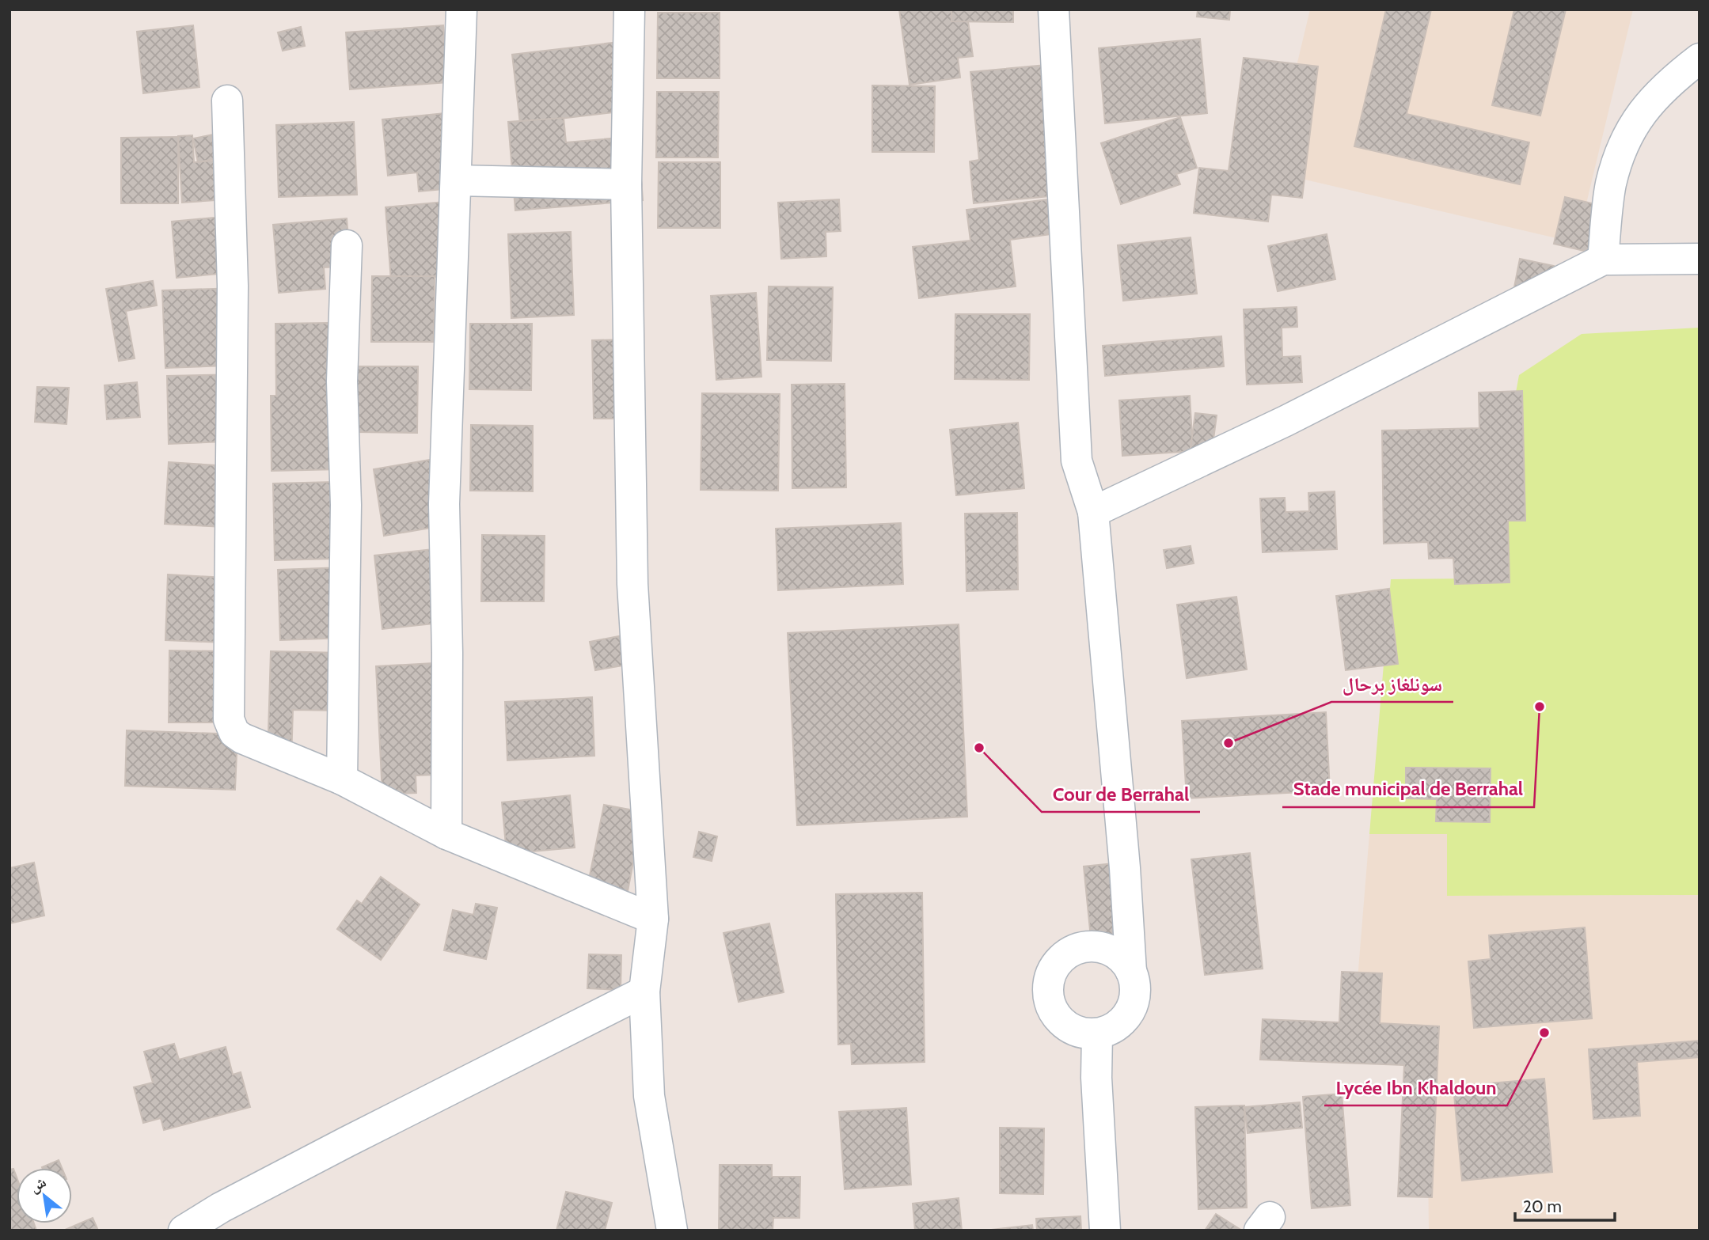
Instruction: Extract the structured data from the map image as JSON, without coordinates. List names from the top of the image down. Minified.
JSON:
{"places":["Stade municipal de Berrahal","سونلغاز برحال","Cour de Berrahal","Lycée Ibn Khaldoun"],"scale_bar":"20 m","north":"top left"}
